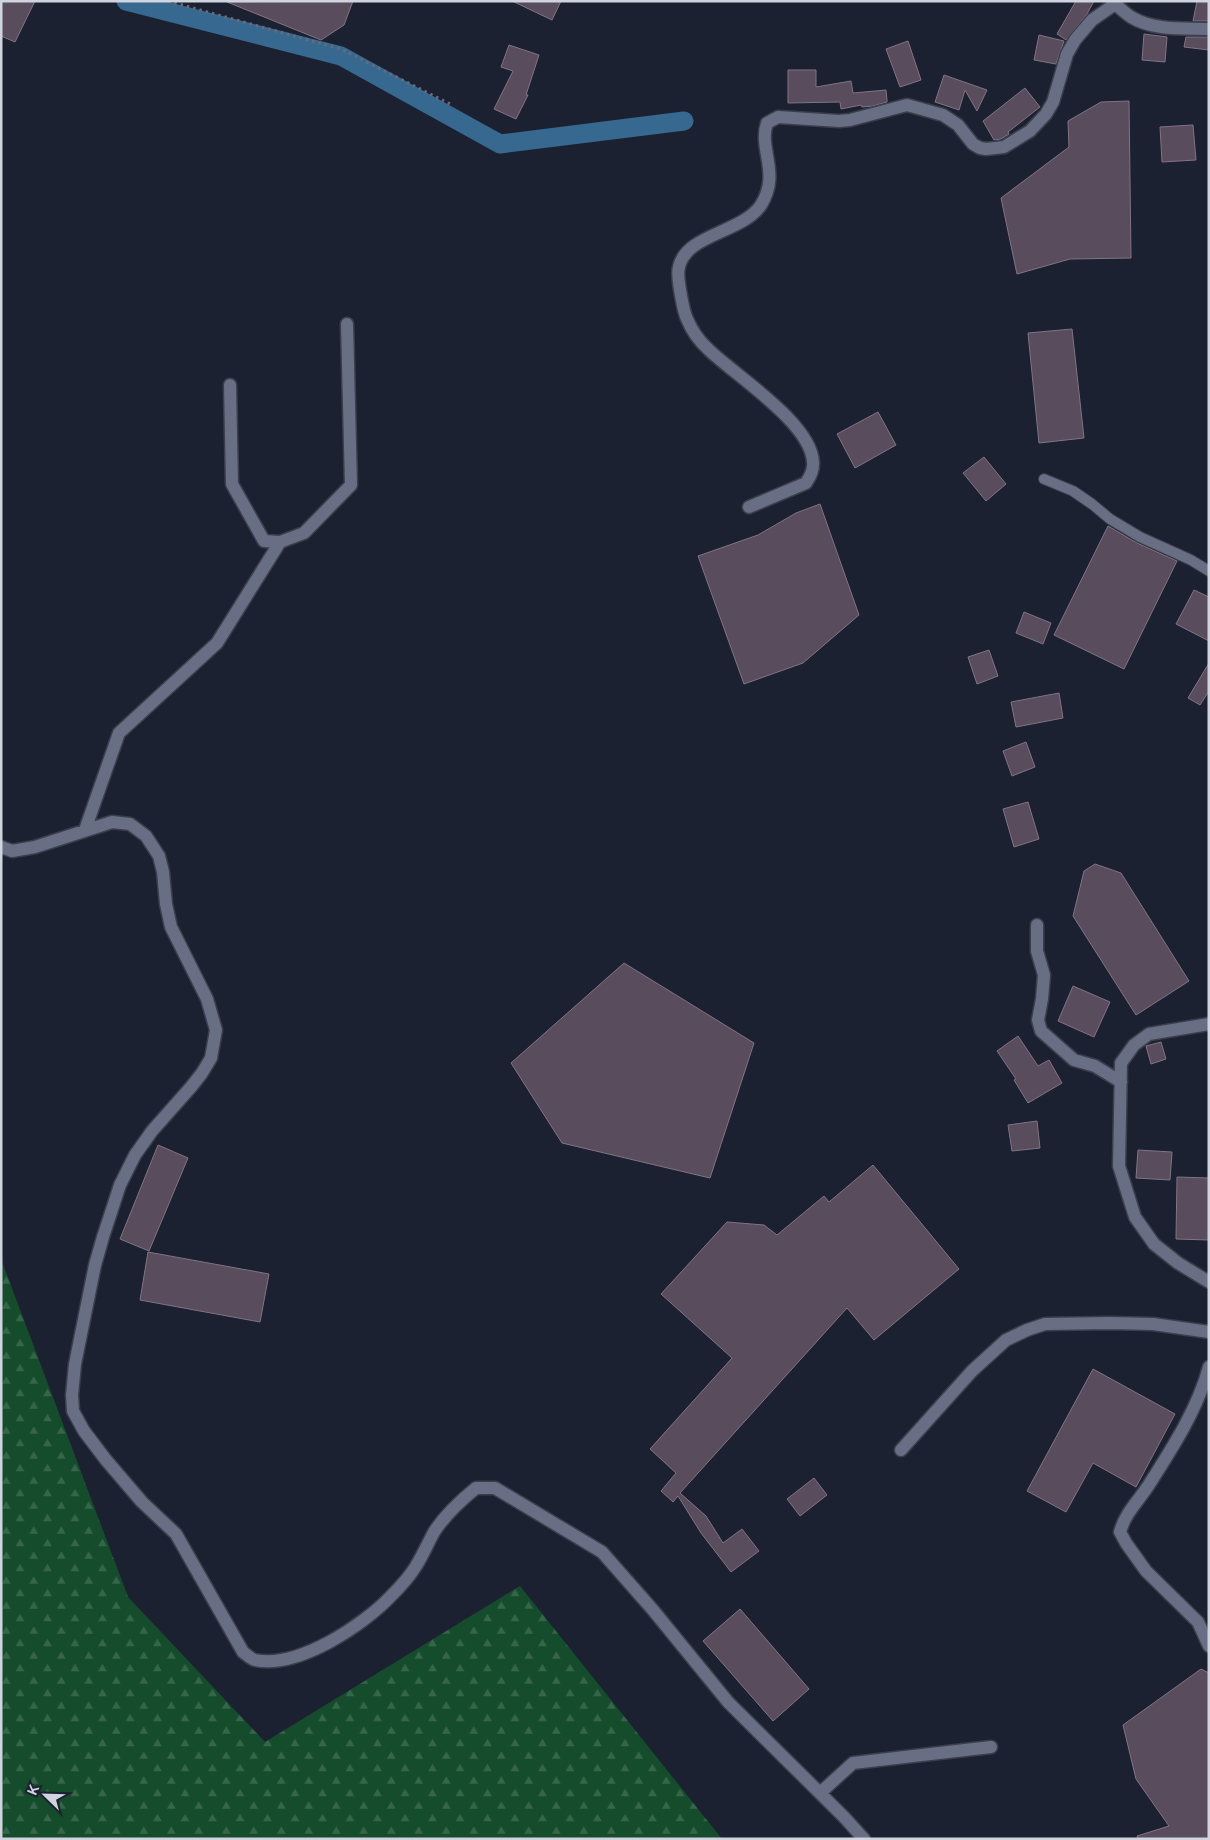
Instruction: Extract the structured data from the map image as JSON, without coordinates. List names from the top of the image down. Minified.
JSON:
{"north":"top left"}
